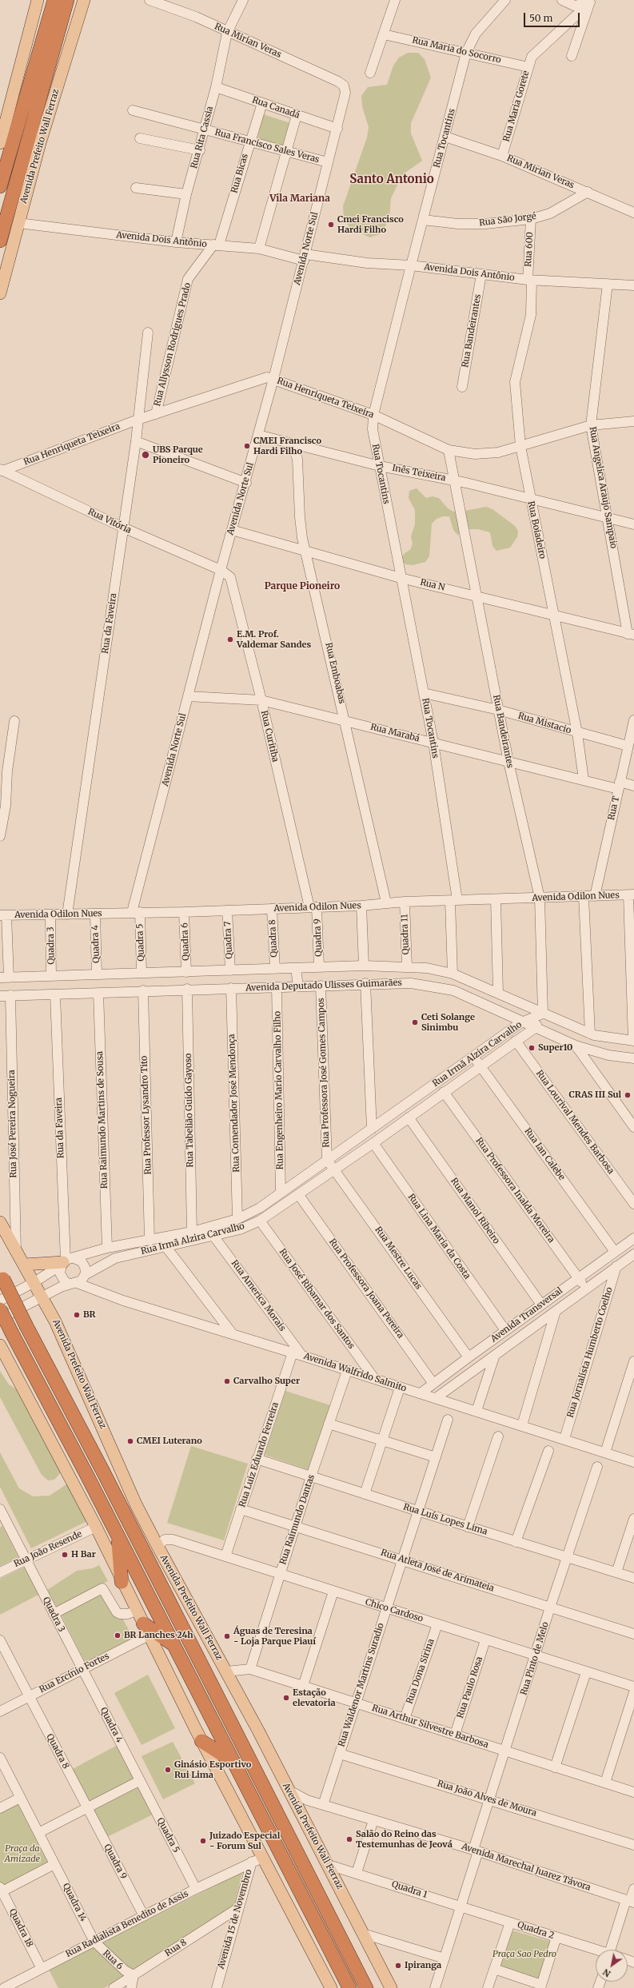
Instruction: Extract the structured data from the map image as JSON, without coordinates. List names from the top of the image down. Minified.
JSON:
{"streets":{"highway":["Avenida Prefeito Wall Ferraz"],"street":["Rua Mirian Veras","Rua Maria do Socorro","Rua Maria Gorete","Rua Canadá","Rua Rita Cassia","Rua Tocantins","Rua Francisco Sales Veras","Rua Bicas","Rua São Jorgé","Avenida Dois Antônio","Avenida Norte Sul","Rua 600","Rua Bandeirantes","Rua Allysson Rodrigues Prado","Rua Henriqueta Teixeira","Inês Teixeira","Rua Angelica Araujo Sampaio","Rua Vitória","Rua Boiadeiro","Rua N","Rua da Faveira","Rua Emboabas","Rua Mistacio","Rua Marabá","Rua Curitiba","Rua T","Avenida Odilon Nues","Quadra 11","Quadra 9","Quadra 8","Quadra 7","Quadra 6","Quadra 5","Quadra 4","Quadra 3","Avenida Deputado Ulisses Guimarães","Rua Irmã Alzira Carvalho","Rua Professora José Gomes Campos","Rua Engenheiro Mario Carvalho Filho","Rua Comendador José Mendonça","Rua Tabelião Guido Gayoso","Rua Professor Lysandro Tito","Rua Raimundo Martins de Sousa","Rua Lourival Mendes Barbosa","Rua José Pereira Nogueira","Rua Ian Calebe","Rua Professora Inalda Moreira","Rua Manol Ribeiro","Rua Lina Maria da Costa","Rua Mestre Lucas","Rua Professora Joana Pereira","Rua America Morais","Rua José Ribamar dos Santos","Avenida Transversal","Rua Jornalista Humberto Coelho","Avenida Walfrido Salmito","Rua Luiz Eduardo Ferreira","Rua Raimundo Dantas","Rua Luís Lopes Lima","Rua João Resende","Rua Atleta José de Arimateia","Chico Cardoso","Rua Pinto de Melo","Rua Dona Sirina","Rua Ercínio Fortes","Rua Waldenor Martins Suradio","Rua Paulo Rosa","Rua Arthur Silvestre Barbosa","Rua João Alves de Moura","Avenida Marechal Juarez Távora","Quadra 1","Quadra 14","Avenida 15 de Novembro","Rua Radialista Benedito de Assis","Quadra 18","Quadra 2","Rua 8","Rua 6"]},"crossings":[["Rua Mirian Veras","Rua Maria Gorete"],["Rua Mirian Veras","Rua Rita Cassia"],["Rua Mirian Veras","Rua Tocantins"],["Rua Mirian Veras","Rua São Jorgé"],["Rua Mirian Veras","Avenida Norte Sul"],["Rua Maria do Socorro","Rua Maria Gorete"],["Rua Maria do Socorro","Rua Tocantins"],["Rua Canadá","Rua Rita Cassia"],["Rua Canadá","Rua Bicas"],["Rua Canadá","Avenida Norte Sul"],["Rua Rita Cassia","Rua Francisco Sales Veras"],["Rua Rita Cassia","Avenida Dois Antônio"],["Rua Tocantins","Rua São Jorgé"],["Rua Tocantins","Avenida Dois Antônio"],["Rua Tocantins","Rua Henriqueta Teixeira"],["Rua Tocantins","Inês Teixeira"],["Rua Tocantins","Rua N"],["Rua Tocantins","Rua Mistacio"],["Rua Tocantins","Rua Marabá"],["Rua Tocantins","Avenida Odilon Nues"],["Rua Tocantins","Avenida Deputado Ulisses Guimarães"],["Avenida Prefeito Wall Ferraz","Avenida Dois Antônio"],["Avenida Prefeito Wall Ferraz","Rua Irmã Alzira Carvalho"],["Avenida Prefeito Wall Ferraz","Rua José Pereira Nogueira"],["Avenida Prefeito Wall Ferraz","Chico Cardoso"],["Avenida Prefeito Wall Ferraz","Rua Arthur Silvestre Barbosa"],["Avenida Prefeito Wall Ferraz","Avenida Marechal Juarez Távora"],["Avenida Prefeito Wall Ferraz","Quadra 1"],["Rua Francisco Sales Veras","Rua Bicas"],["Rua Francisco Sales Veras","Avenida Norte Sul"],["Rua Bicas","Avenida Dois Antônio"],["Rua Bicas","Rua Allysson Rodrigues Prado"],["Rua São Jorgé","Rua 600"],["Avenida Dois Antônio","Avenida Norte Sul"],["Avenida Dois Antônio","Rua 600"],["Avenida Dois Antônio","Rua Bandeirantes"],["Avenida Dois Antônio","Rua Allysson Rodrigues Prado"],["Avenida Dois Antônio","Rua Angelica Araujo Sampaio"],["Avenida Dois Antônio","Rua Boiadeiro"],["Avenida Norte Sul","Rua Henriqueta Teixeira"],["Avenida Norte Sul","Inês Teixeira"],["Avenida Norte Sul","Rua Vitória"],["Avenida Norte Sul","Rua N"],["Avenida Norte Sul","Rua Marabá"],["Avenida Norte Sul","Rua Curitiba"],["Avenida Norte Sul","Avenida Odilon Nues"],["Avenida Norte Sul","Quadra 5"],["Rua 600","Rua Boiadeiro"],["Rua Bandeirantes","Rua Henriqueta Teixeira"],["Rua Bandeirantes","Inês Teixeira"],["Rua Bandeirantes","Rua N"],["Rua Bandeirantes","Rua Mistacio"],["Rua Bandeirantes","Rua Marabá"],["Rua Bandeirantes","Avenida Odilon Nues"],["Rua Bandeirantes","Avenida Deputado Ulisses Guimarães"],["Rua Bandeirantes","Rua Irmã Alzira Carvalho"],["Rua Allysson Rodrigues Prado","Rua Henriqueta Teixeira"],["Rua Henriqueta Teixeira","Rua Angelica Araujo Sampaio"],["Rua Henriqueta Teixeira","Rua Vitória"],["Rua Henriqueta Teixeira","Rua Boiadeiro"],["Rua Henriqueta Teixeira","Rua da Faveira"],["Inês Teixeira","Rua Angelica Araujo Sampaio"],["Inês Teixeira","Rua Boiadeiro"],["Inês Teixeira","Rua Emboabas"],["Rua Angelica Araujo Sampaio","Rua N"],["Rua Vitória","Rua da Faveira"],["Rua Vitória","Rua Curitiba"],["Rua Boiadeiro","Rua N"],["Rua Boiadeiro","Rua Mistacio"],["Rua Boiadeiro","Rua Marabá"],["Rua N","Rua Emboabas"],["Rua da Faveira","Avenida Odilon Nues"],["Rua da Faveira","Avenida Deputado Ulisses Guimarães"],["Rua da Faveira","Rua Irmã Alzira Carvalho"],["Rua da Faveira","Avenida Walfrido Salmito"],["Rua Emboabas","Rua Marabá"],["Rua Emboabas","Avenida Odilon Nues"],["Rua Mistacio","Rua T"],["Rua Marabá","Rua Curitiba"],["Rua Marabá","Rua T"],["Rua Curitiba","Avenida Odilon Nues"],["Rua Curitiba","Quadra 9"],["Rua T","Avenida Odilon Nues"],["Avenida Odilon Nues","Quadra 11"],["Avenida Odilon Nues","Quadra 9"],["Avenida Odilon Nues","Quadra 8"],["Avenida Odilon Nues","Quadra 7"],["Avenida Odilon Nues","Quadra 6"],["Avenida Odilon Nues","Quadra 5"],["Avenida Odilon Nues","Quadra 4"],["Avenida Odilon Nues","Quadra 3"],["Quadra 11","Avenida Deputado Ulisses Guimarães"],["Quadra 9","Quadra 8"],["Quadra 9","Avenida Deputado Ulisses Guimarães"],["Quadra 9","Rua Radialista Benedito de Assis"],["Quadra 8","Avenida Deputado Ulisses Guimarães"],["Quadra 8","Rua Ercínio Fortes"],["Quadra 7","Avenida Deputado Ulisses Guimarães"],["Quadra 6","Avenida Deputado Ulisses Guimarães"],["Quadra 5","Quadra 4"],["Quadra 5","Avenida Deputado Ulisses Guimarães"],["Quadra 5","Rua Radialista Benedito de Assis"],["Quadra 4","Quadra 3"],["Quadra 4","Avenida Deputado Ulisses Guimarães"],["Quadra 4","Rua Ercínio Fortes"],["Quadra 3","Avenida Deputado Ulisses Guimarães"],["Quadra 3","Rua João Resende"],["Quadra 3","Rua Ercínio Fortes"],["Avenida Deputado Ulisses Guimarães","Rua Irmã Alzira Carvalho"],["Avenida Deputado Ulisses Guimarães","Rua Professora José Gomes Campos"],["Avenida Deputado Ulisses Guimarães","Rua Engenheiro Mario Carvalho Filho"],["Avenida Deputado Ulisses Guimarães","Rua Comendador José Mendonça"],["Avenida Deputado Ulisses Guimarães","Rua Tabelião Guido Gayoso"],["Avenida Deputado Ulisses Guimarães","Rua Professor Lysandro Tito"],["Avenida Deputado Ulisses Guimarães","Rua Raimundo Martins de Sousa"],["Avenida Deputado Ulisses Guimarães","Rua José Pereira Nogueira"],["Rua Irmã Alzira Carvalho","Rua Professora José Gomes Campos"],["Rua Irmã Alzira Carvalho","Rua Engenheiro Mario Carvalho Filho"],["Rua Irmã Alzira Carvalho","Rua Comendador José Mendonça"],["Rua Irmã Alzira Carvalho","Rua Tabelião Guido Gayoso"],["Rua Irmã Alzira Carvalho","Rua Professor Lysandro Tito"],["Rua Irmã Alzira Carvalho","Rua Raimundo Martins de Sousa"],["Rua Irmã Alzira Carvalho","Rua Lourival Mendes Barbosa"],["Rua Irmã Alzira Carvalho","Rua Ian Calebe"],["Rua Irmã Alzira Carvalho","Rua Professora Inalda Moreira"],["Rua Irmã Alzira Carvalho","Rua Manol Ribeiro"],["Rua Irmã Alzira Carvalho","Rua Lina Maria da Costa"],["Rua Irmã Alzira Carvalho","Rua Mestre Lucas"],["Rua Irmã Alzira Carvalho","Rua Professora Joana Pereira"],["Rua Irmã Alzira Carvalho","Rua America Morais"],["Rua Irmã Alzira Carvalho","Rua José Ribamar dos Santos"],["Rua Irmã Alzira Carvalho","Avenida Walfrido Salmito"],["Rua Professora José Gomes Campos","Rua Mestre Lucas"],["Rua Ian Calebe","Avenida Transversal"],["Rua Professora Inalda Moreira","Avenida Transversal"],["Rua Manol Ribeiro","Avenida Transversal"],["Rua Lina Maria da Costa","Avenida Transversal"],["Rua Mestre Lucas","Avenida Transversal"],["Rua Professora Joana Pereira","Avenida Transversal"],["Rua America Morais","Avenida Walfrido Salmito"],["Rua José Ribamar dos Santos","Avenida Walfrido Salmito"],["Avenida Transversal","Rua Jornalista Humberto Coelho"],["Avenida Transversal","Avenida Walfrido Salmito"],["Rua Jornalista Humberto Coelho","Avenida Walfrido Salmito"],["Avenida Walfrido Salmito","Rua Luiz Eduardo Ferreira"],["Avenida Walfrido Salmito","Rua Raimundo Dantas"],["Rua Luiz Eduardo Ferreira","Rua Luís Lopes Lima"],["Rua Luiz Eduardo Ferreira","Rua Atleta José de Arimateia"],["Rua Luiz Eduardo Ferreira","Chico Cardoso"],["Rua Raimundo Dantas","Rua Luís Lopes Lima"],["Rua Raimundo Dantas","Rua Atleta José de Arimateia"],["Rua Raimundo Dantas","Chico Cardoso"],["Rua Raimundo Dantas","Rua Arthur Silvestre Barbosa"],["Rua Luís Lopes Lima","Rua Pinto de Melo"],["Rua Luís Lopes Lima","Rua Waldenor Martins Suradio"],["Rua Atleta José de Arimateia","Rua Pinto de Melo"],["Rua Atleta José de Arimateia","Rua Waldenor Martins Suradio"],["Chico Cardoso","Rua Pinto de Melo"],["Chico Cardoso","Rua Dona Sirina"],["Chico Cardoso","Rua Waldenor Martins Suradio"],["Chico Cardoso","Rua Paulo Rosa"],["Rua Pinto de Melo","Rua Arthur Silvestre Barbosa"],["Rua Pinto de Melo","Rua João Alves de Moura"],["Rua Pinto de Melo","Avenida Marechal Juarez Távora"],["Rua Pinto de Melo","Quadra 1"],["Rua Pinto de Melo","Quadra 2"],["Rua Dona Sirina","Rua Arthur Silvestre Barbosa"],["Rua Waldenor Martins Suradio","Rua Arthur Silvestre Barbosa"],["Rua Waldenor Martins Suradio","Rua João Alves de Moura"],["Rua Waldenor Martins Suradio","Avenida Marechal Juarez Távora"],["Rua Paulo Rosa","Rua Arthur Silvestre Barbosa"],["Quadra 1","Quadra 2"],["Quadra 14","Rua Radialista Benedito de Assis"],["Quadra 14","Rua 6"],["Avenida 15 de Novembro","Rua Radialista Benedito de Assis"],["Avenida 15 de Novembro","Rua 8"],["Rua Radialista Benedito de Assis","Quadra 18"],["Rua Radialista Benedito de Assis","Rua 6"],["Rua 8","Rua 6"]],"districts":["Santo Antonio","Vila Mariana","Parque Pioneiro"],"parks":["Praça da Amizade","Praça Sao Pedro"],"places":["Cmei Francisco Hardi Filho","CMEI Francisco Hardi Filho","UBS Parque Pioneiro","E.M. Prof. Valdemar Sandes","Ceti Solange Sinimbu","Super10","CRAS III Sul","BR","Carvalho Super","CMEI Luterano","H Bar","BR Lanches 24h","Águas de Teresina - Loja Parque Piauí","Estação elevatoria","Ginásio Esportivo Rui Lima","Salão do Reino das Testemunhas de Jeová","Juizado Especial - Forum Sul","Ipiranga"],"scale_bar":"50 m","north":"bottom left"}
